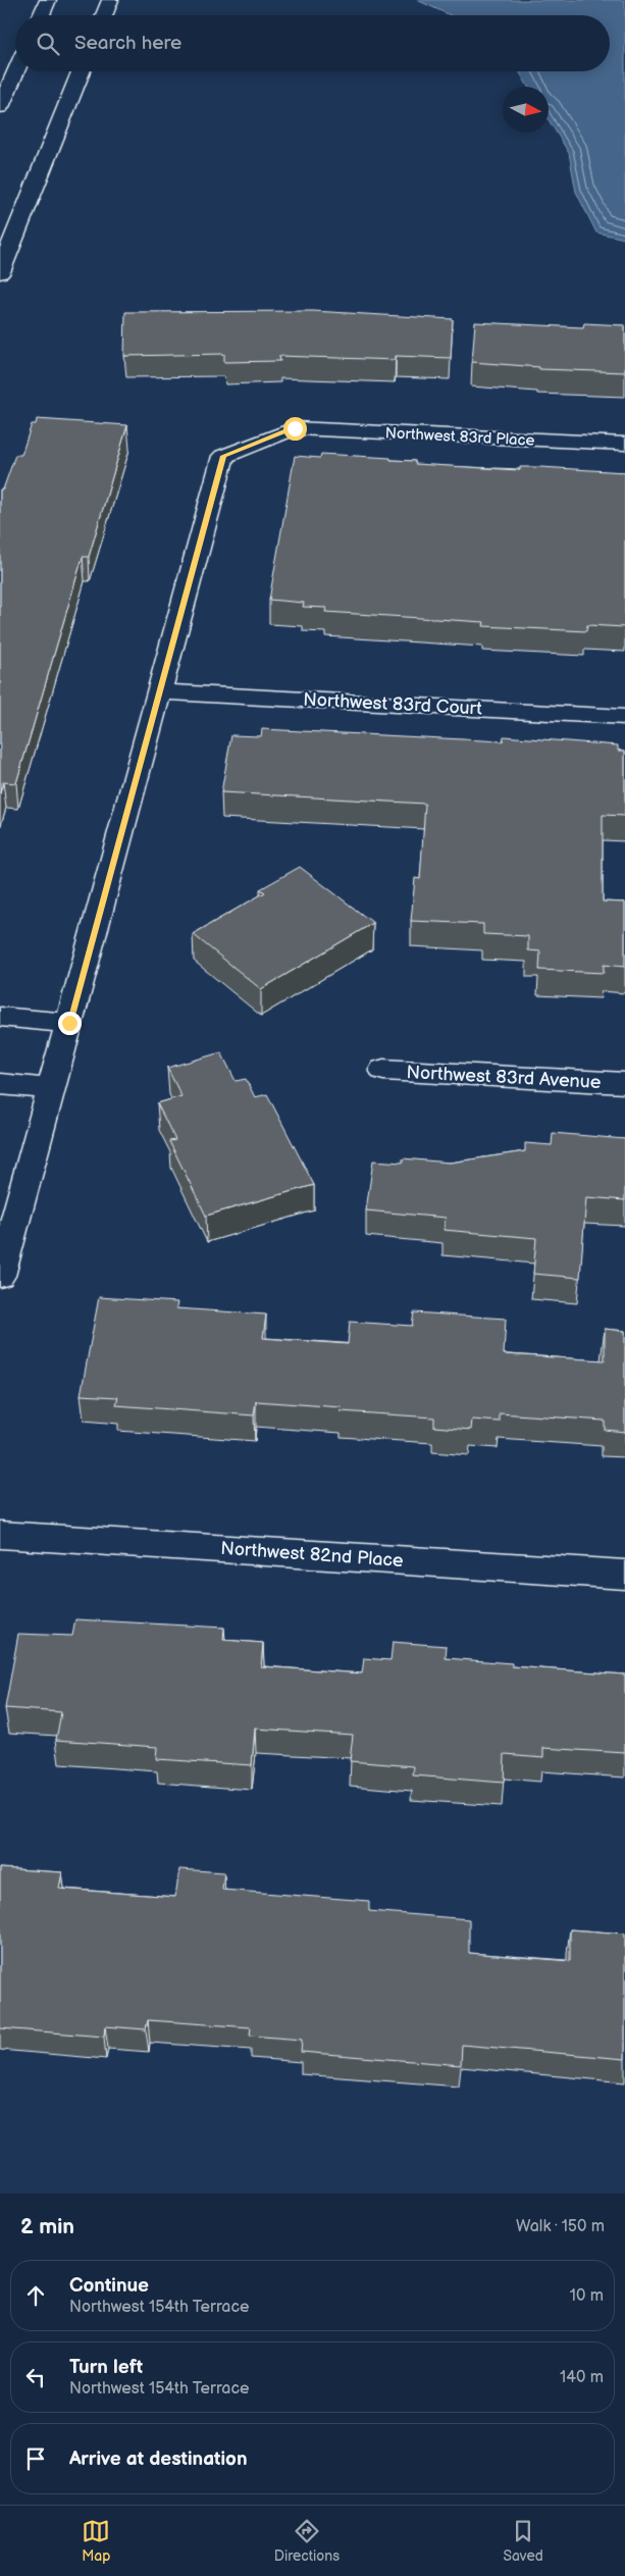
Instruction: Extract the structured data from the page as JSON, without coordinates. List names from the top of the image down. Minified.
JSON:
{"streets":{"street":["Northwest 83rd Place","Northwest 83rd Court","Northwest 83rd Avenue","Northwest 82nd Place"]},"crossings":[["Northwest 83rd Place","Northwest 83rd Court"]],"north":"right","page":{"search":"Search here","heading":["2 min","Walk · 150 m"],"list":[["Continue","Northwest 154th Terrace","10 m"],["Turn left","Northwest 154th Terrace","140 m"],"Arrive at destination"],"nav":["Map","Directions","Saved"]}}
